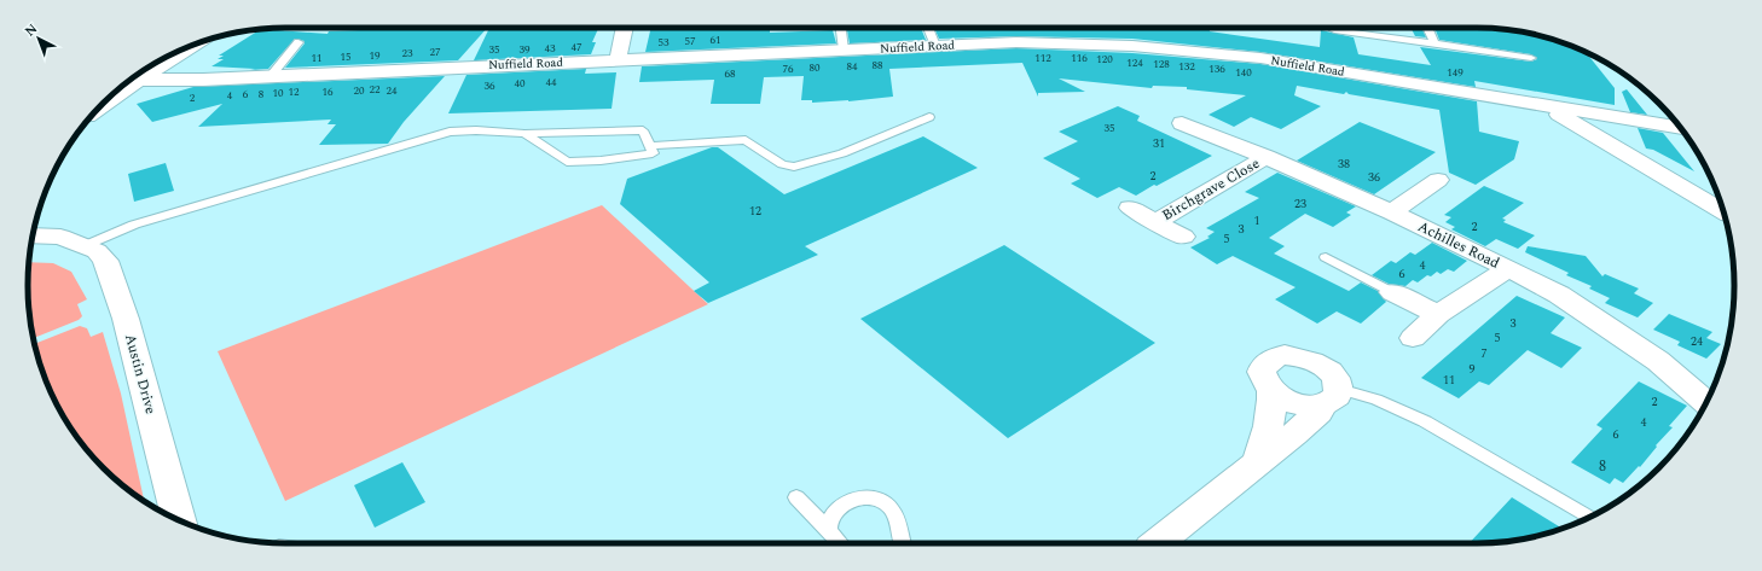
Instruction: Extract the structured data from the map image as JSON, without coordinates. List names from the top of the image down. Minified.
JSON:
{"streets":{"street":["Nuffield Road","Birchgrave Close","Achilles Road","Austin Drive"]},"crossings":[["Birchgrave Close","Achilles Road"]],"house_numbers":["61","57","53","47","43","35","39","27","23","19","15","11","112","116","120","124","128","88","84","132","80","76","136","140","149","68","44","40","36","22","20","24","12","16","10","6","8","4","2","35","31","38","2","36","23","12","1","2","3","5","4","6","3","5","24","7","9","11","2","4","6","8"],"north":"top left"}
